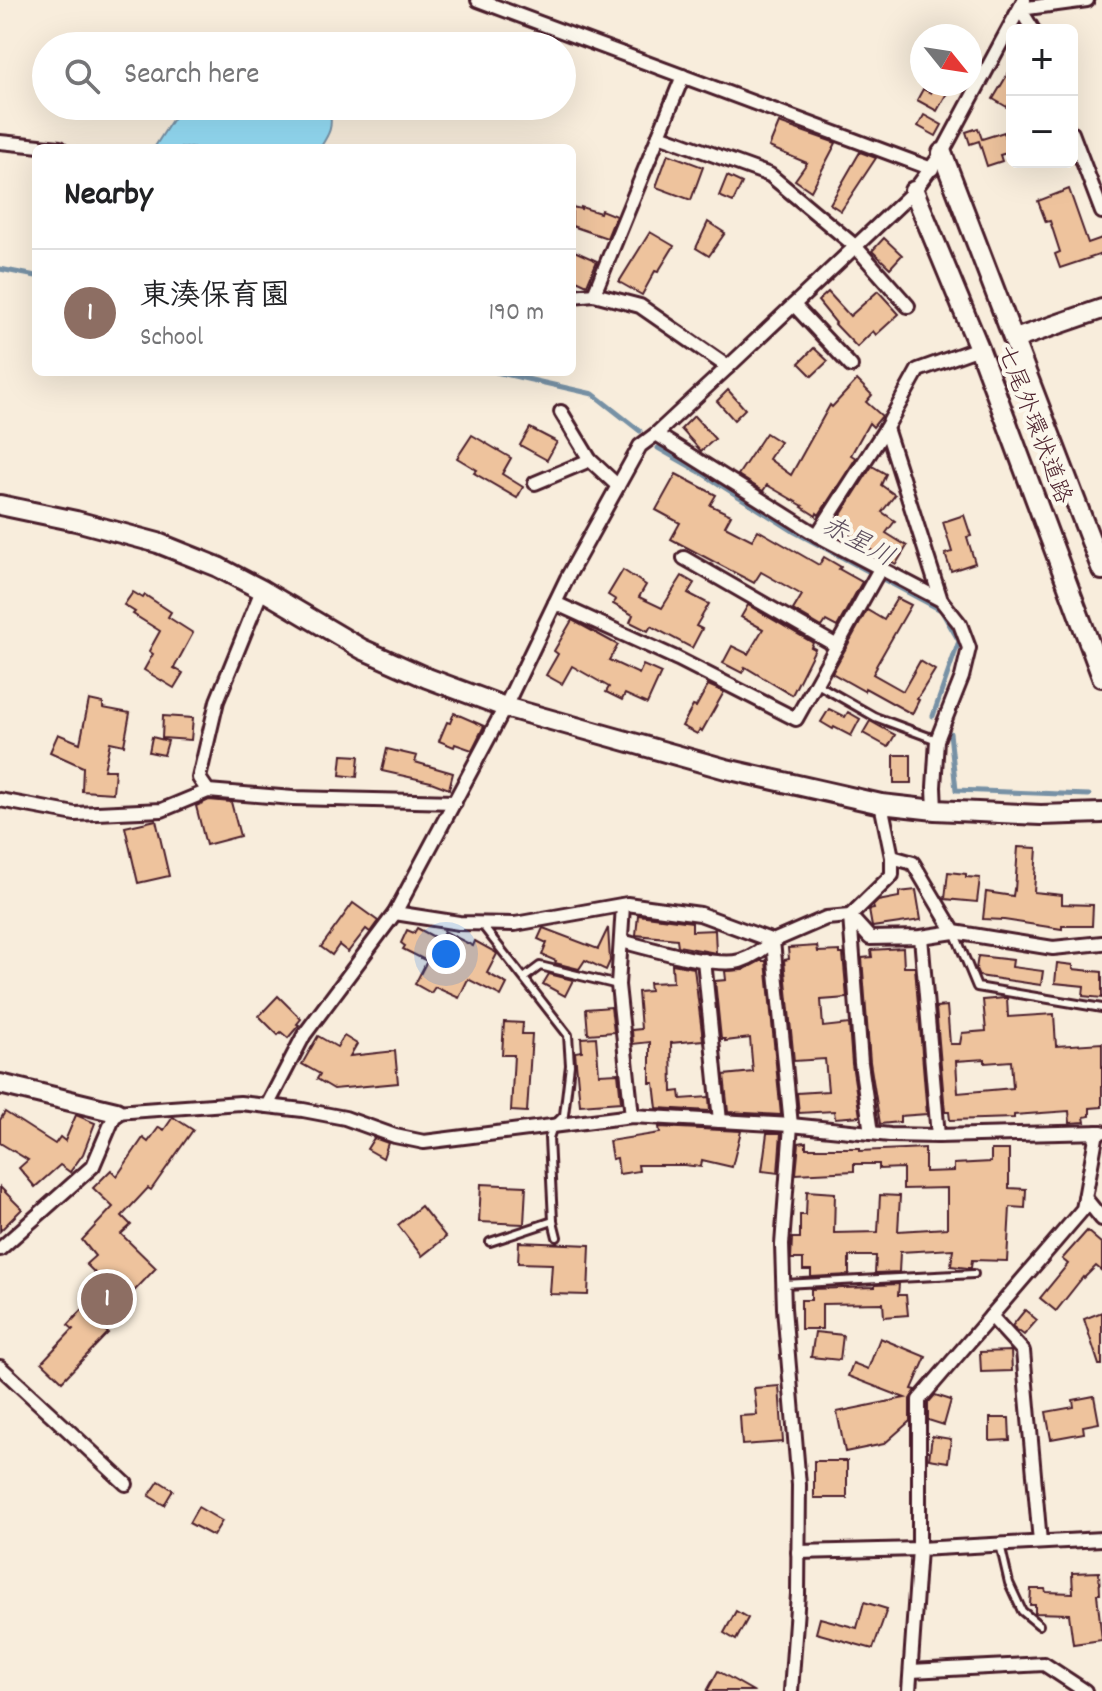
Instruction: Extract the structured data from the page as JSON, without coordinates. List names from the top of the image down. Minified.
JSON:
{"streets":{"street":["七尾外環状道路"]},"water":["赤星川"],"north":"bottom right","page":{"map_buttons":["+","−"],"search":"Search here","heading":"Nearby","list":[{"mark":"1","name":"東湊保育園","note":"School","value":"190 m"}],"pins":"1"}}
